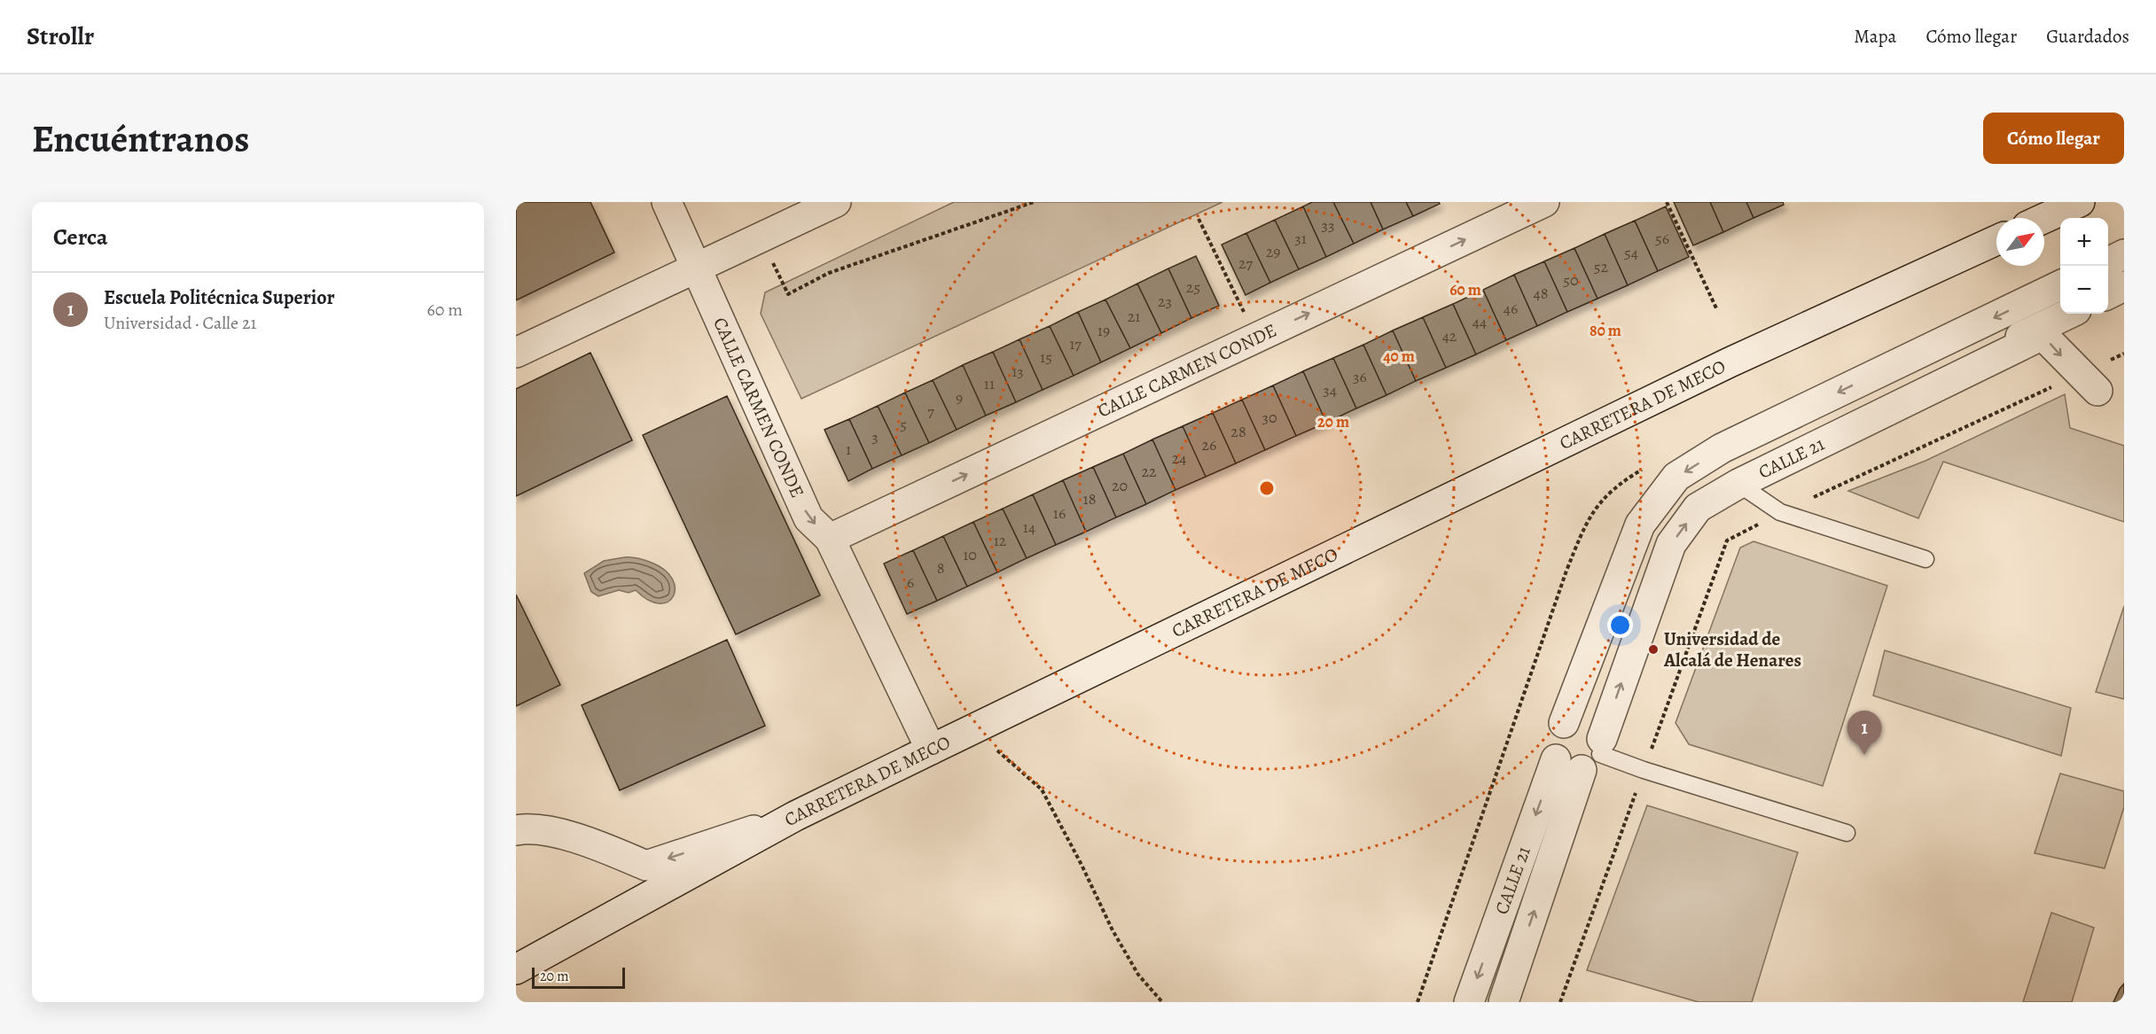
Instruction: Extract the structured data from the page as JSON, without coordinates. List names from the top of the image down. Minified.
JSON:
{"streets":{"street":["CALLE CARMEN CONDE","CARRETERA DE MECO","CALLE 21"]},"crossings":[["CALLE CARMEN CONDE","CARRETERA DE MECO"]],"places":["Universidad de Alcalá de Henares"],"house_numbers":["33","31","56","29","54","27","52","50","25","48","23","46","21","44","19","42","17","15","13","36","11","34","9","7","30","5","28","3","26","1","24","22","20","18","16","14","12","10","8","6"],"scale_bar":"20 m","north":"top right","page":{"header":"Strollr","nav":["Mapa","Cómo llegar","Guardados"],"buttons":"Cómo llegar","title":"Encuéntranos","heading":"Cerca","map_buttons":["+","−"],"list":[{"mark":"1","name":"Escuela Politécnica Superior","note":"Universidad · Calle 21","value":"60 m"}],"pins":"1","scale":"20 m"},"rings":["60 m","80 m","40 m","20 m"]}
